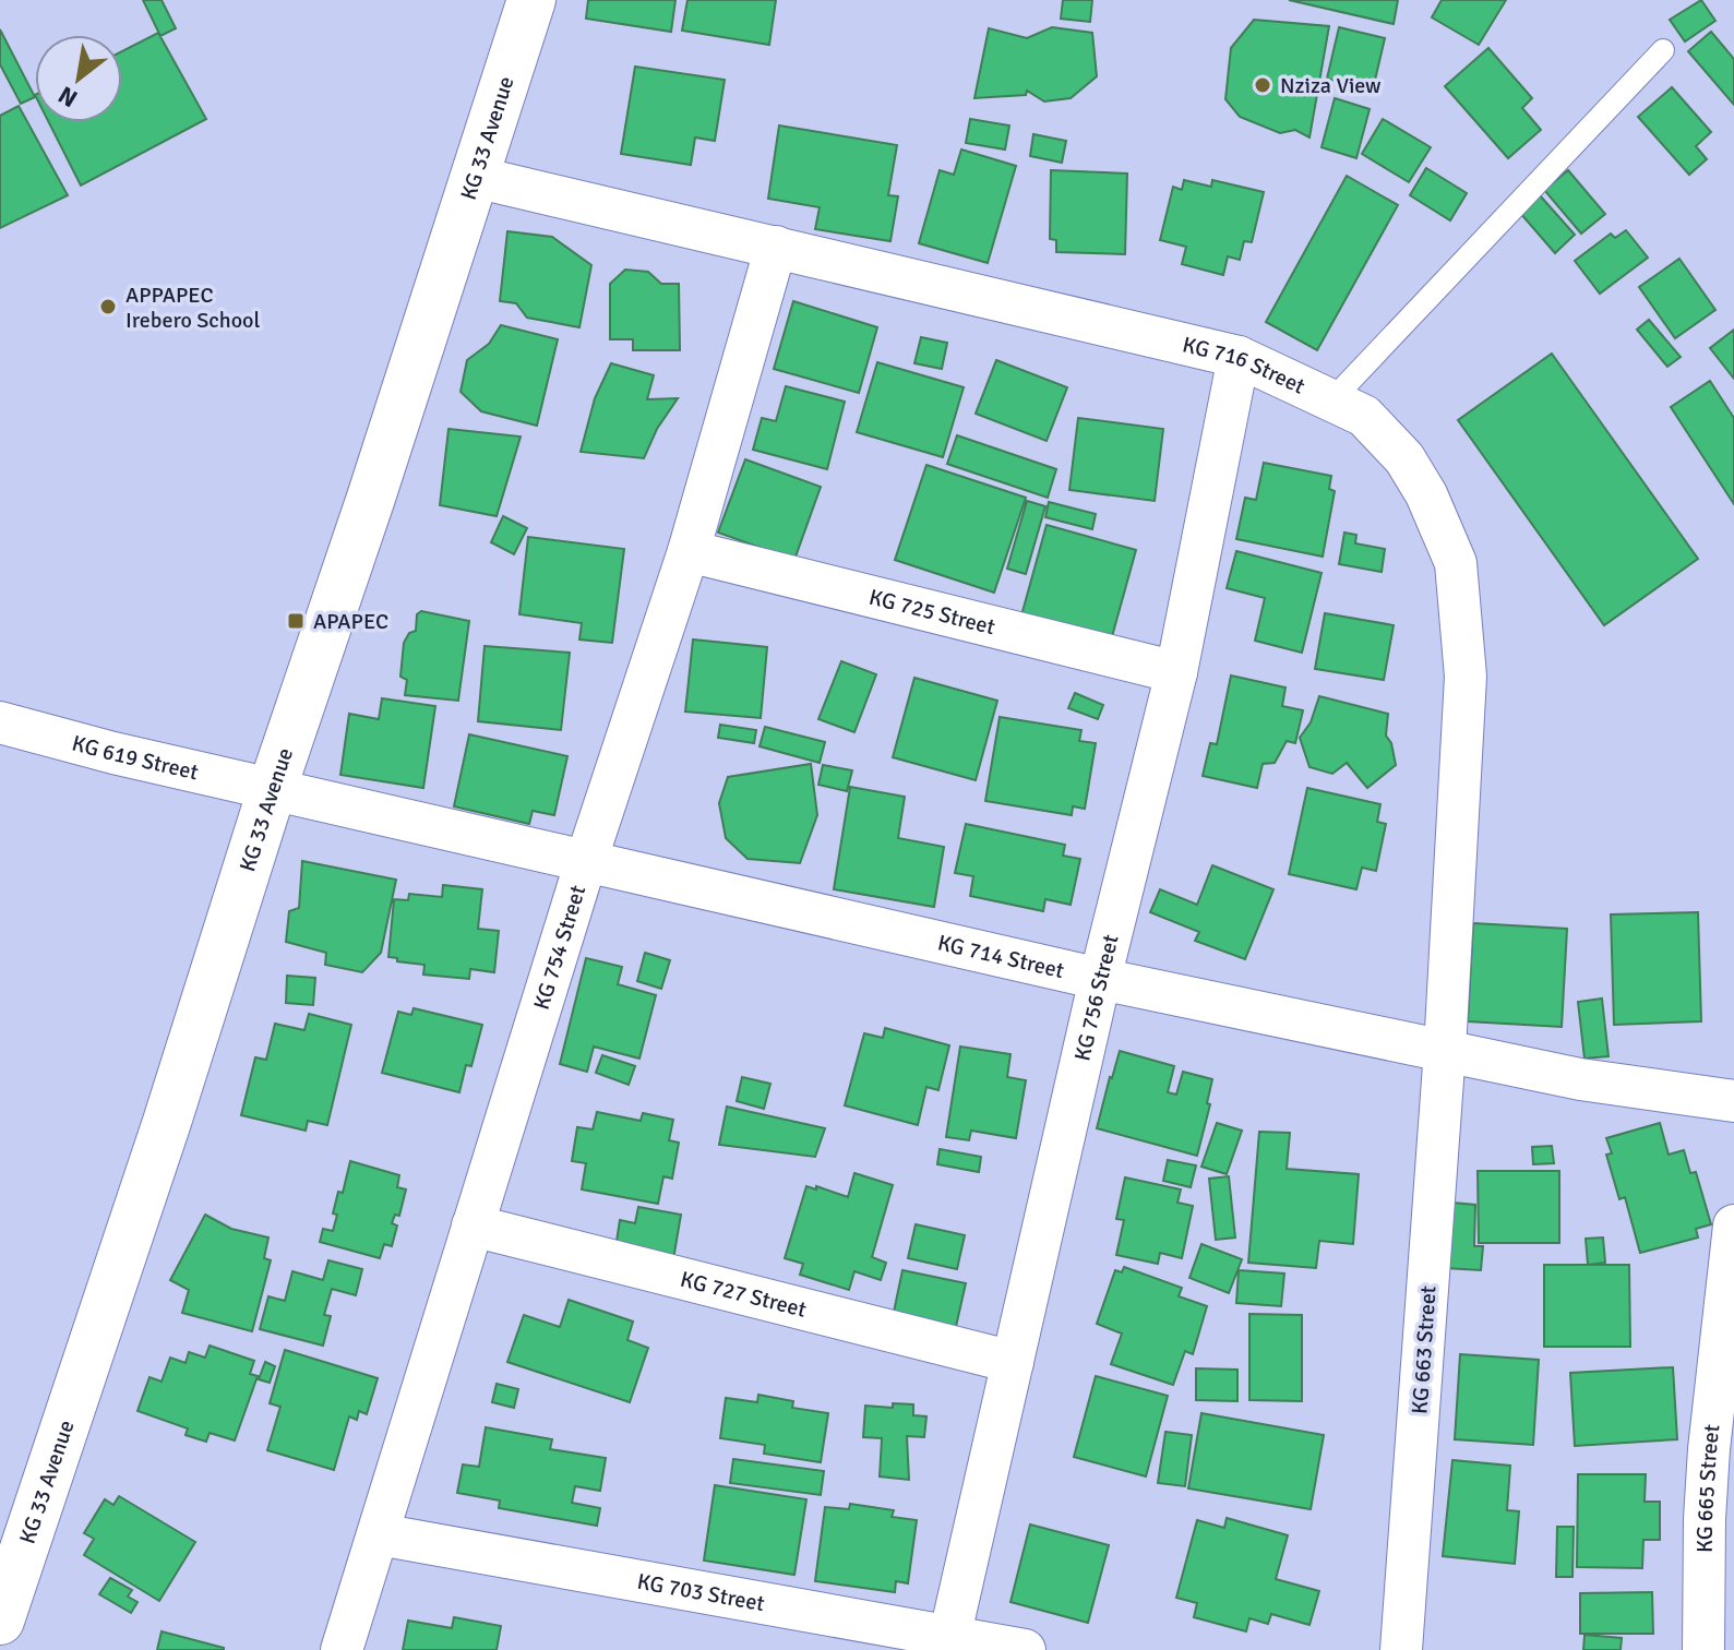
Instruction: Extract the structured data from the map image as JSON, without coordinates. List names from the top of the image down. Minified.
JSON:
{"streets":{"main road":["KG 33 Avenue"],"street":["KG 716 Street","KG 725 Street","KG 619 Street","KG 754 Street","KG 714 Street","KG 756 Street","KG 727 Street","KG 663 Street","KG 665 Street","KG 703 Street"]},"crossings":[["KG 33 Avenue","KG 716 Street"],["KG 33 Avenue","KG 619 Street"],["KG 33 Avenue","KG 714 Street"],["KG 716 Street","KG 754 Street"],["KG 716 Street","KG 714 Street"],["KG 716 Street","KG 756 Street"],["KG 716 Street","KG 663 Street"],["KG 725 Street","KG 754 Street"],["KG 725 Street","KG 756 Street"],["KG 619 Street","KG 714 Street"],["KG 754 Street","KG 714 Street"],["KG 754 Street","KG 727 Street"],["KG 754 Street","KG 703 Street"],["KG 714 Street","KG 756 Street"],["KG 714 Street","KG 663 Street"],["KG 756 Street","KG 727 Street"],["KG 756 Street","KG 703 Street"]],"places":{"other":["Nziza View","APPAPEC Irebero School"],"transit":["APAPEC"]},"north":"bottom left"}
